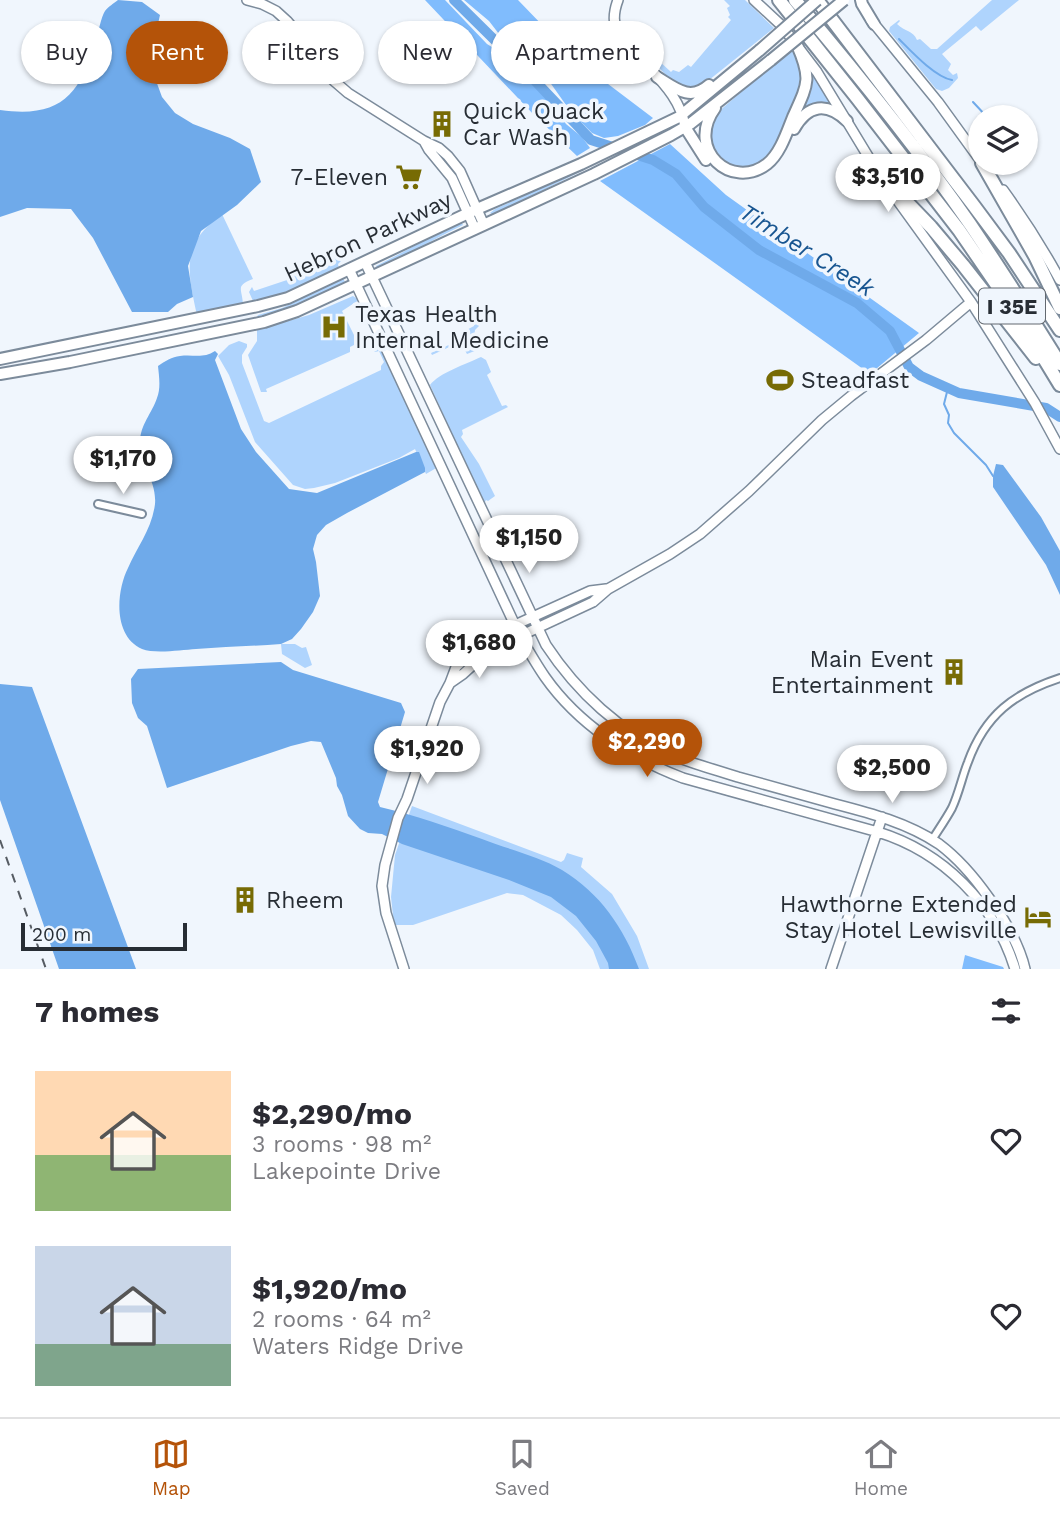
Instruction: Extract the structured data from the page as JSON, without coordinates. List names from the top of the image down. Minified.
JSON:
{"streets":{"highway":["I 35E"],"main road":["Hebron Parkway"]},"water":["Timber Creek"],"places":{"building":["Quick Quack Car Wash","Main Event Entertainment","Rheem"],"supermarket":["7-Eleven"],"hospital":["Texas Health Internal Medicine"],"sports":["Steadfast"],"hotel":["Hawthorne Extended Stay Hotel Lewisville"]},"scale_bar":"200 m","page":{"chip":["Buy","Rent","Filters","New","Apartment"],"price":["$3,510","$1,170","$1,150","$1,680","$2,290","$1,920","$2,500"],"scale":"200 m","heading":"7 homes","list":[{"name":"$2,290/mo","note":"3 rooms · 98 m² · Lakepointe Drive"},{"name":"$1,920/mo","note":"2 rooms · 64 m² · Waters Ridge Drive"}],"tabs":["Map","Saved","Home"]}}
